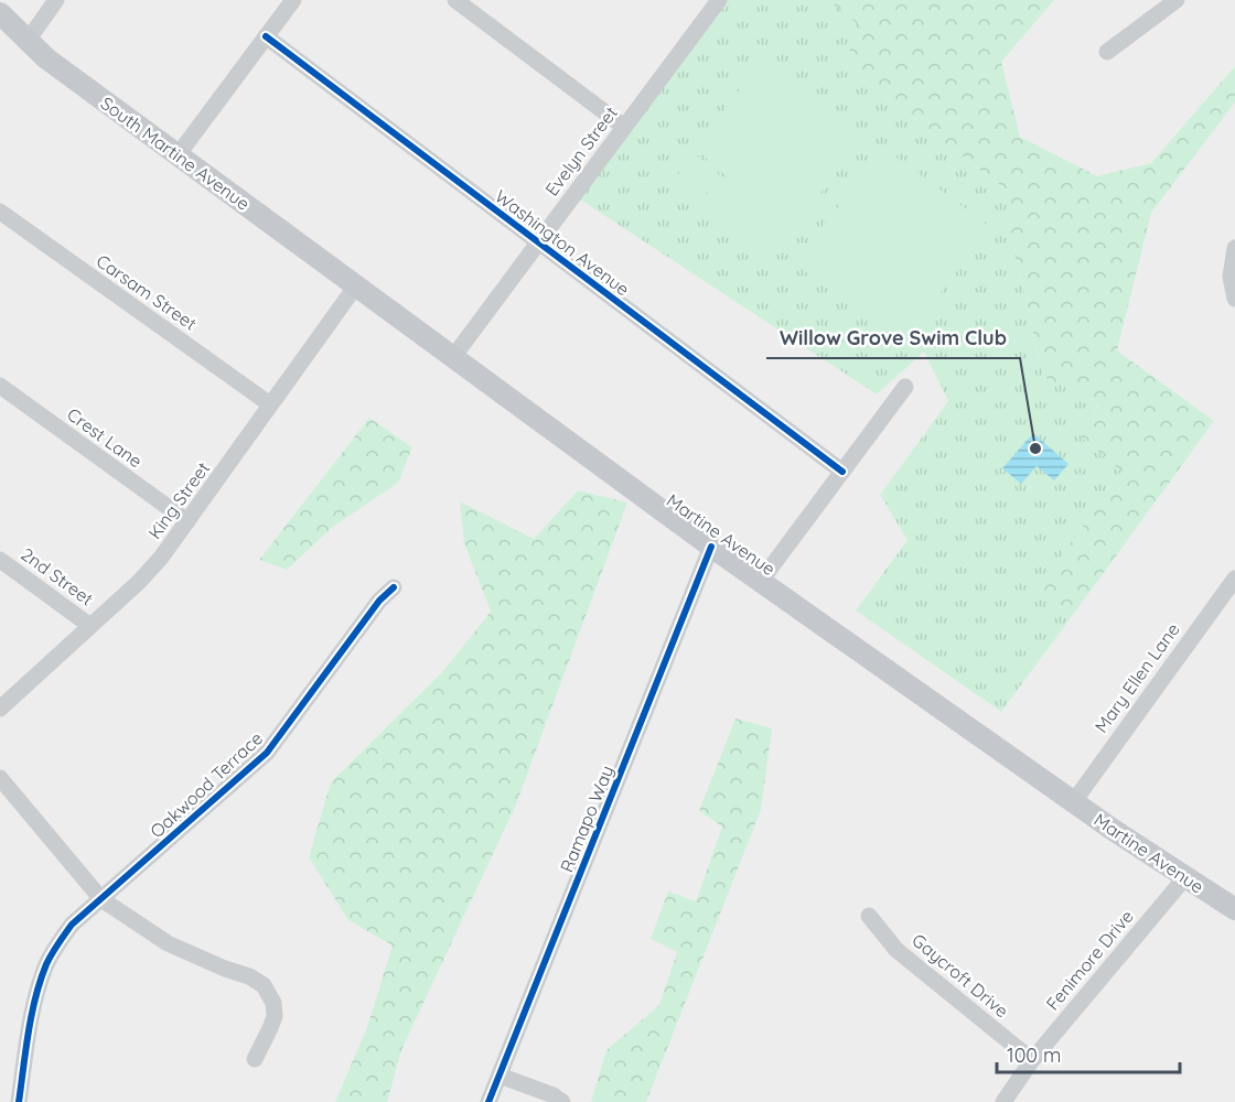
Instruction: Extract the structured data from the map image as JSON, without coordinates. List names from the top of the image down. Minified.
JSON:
{"streets":{"main road":["South Martine Avenue","Martine Avenue"],"street":["Evelyn Street","Washington Avenue","Carsam Street","Crest Lane","King Street","2nd Street","Mary Ellen Lane","Oakwood Terrace","Ramapo Way","Fenimore Drive","Gaycroft Drive"]},"crossings":[["Evelyn Street","Washington Avenue"],["Evelyn Street","Martine Avenue"],["South Martine Avenue","King Street"],["South Martine Avenue","Martine Avenue"],["Carsam Street","King Street"],["Crest Lane","King Street"],["King Street","Martine Avenue"],["King Street","2nd Street"],["Martine Avenue","Mary Ellen Lane"],["Martine Avenue","Ramapo Way"],["Martine Avenue","Fenimore Drive"],["Fenimore Drive","Gaycroft Drive"]],"places":["Willow Grove Swim Club"],"scale_bar":"100 m"}
